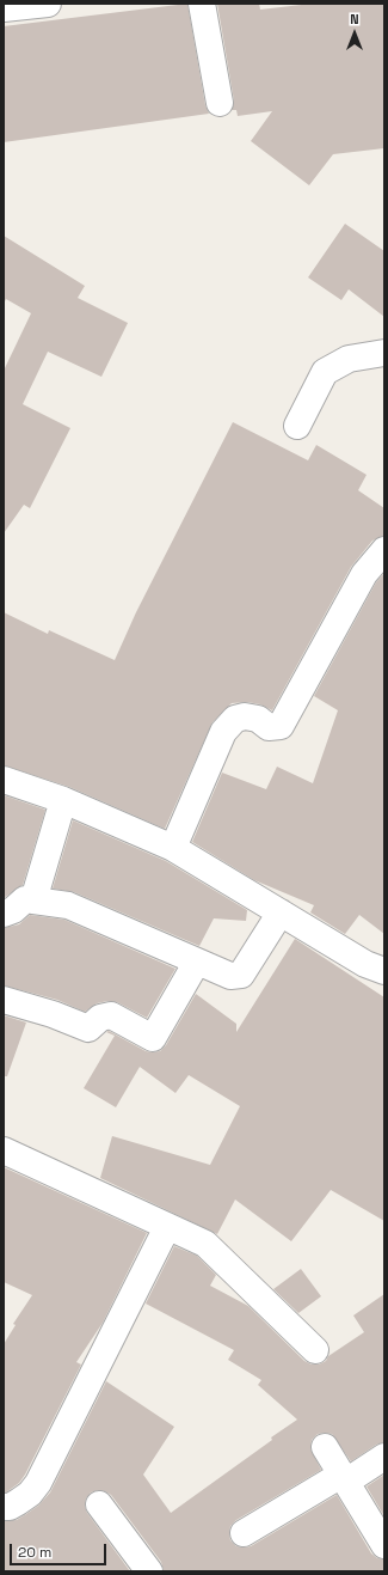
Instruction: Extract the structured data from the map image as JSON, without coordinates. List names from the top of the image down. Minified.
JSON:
{"scale_bar":"20 m","north":"top"}
